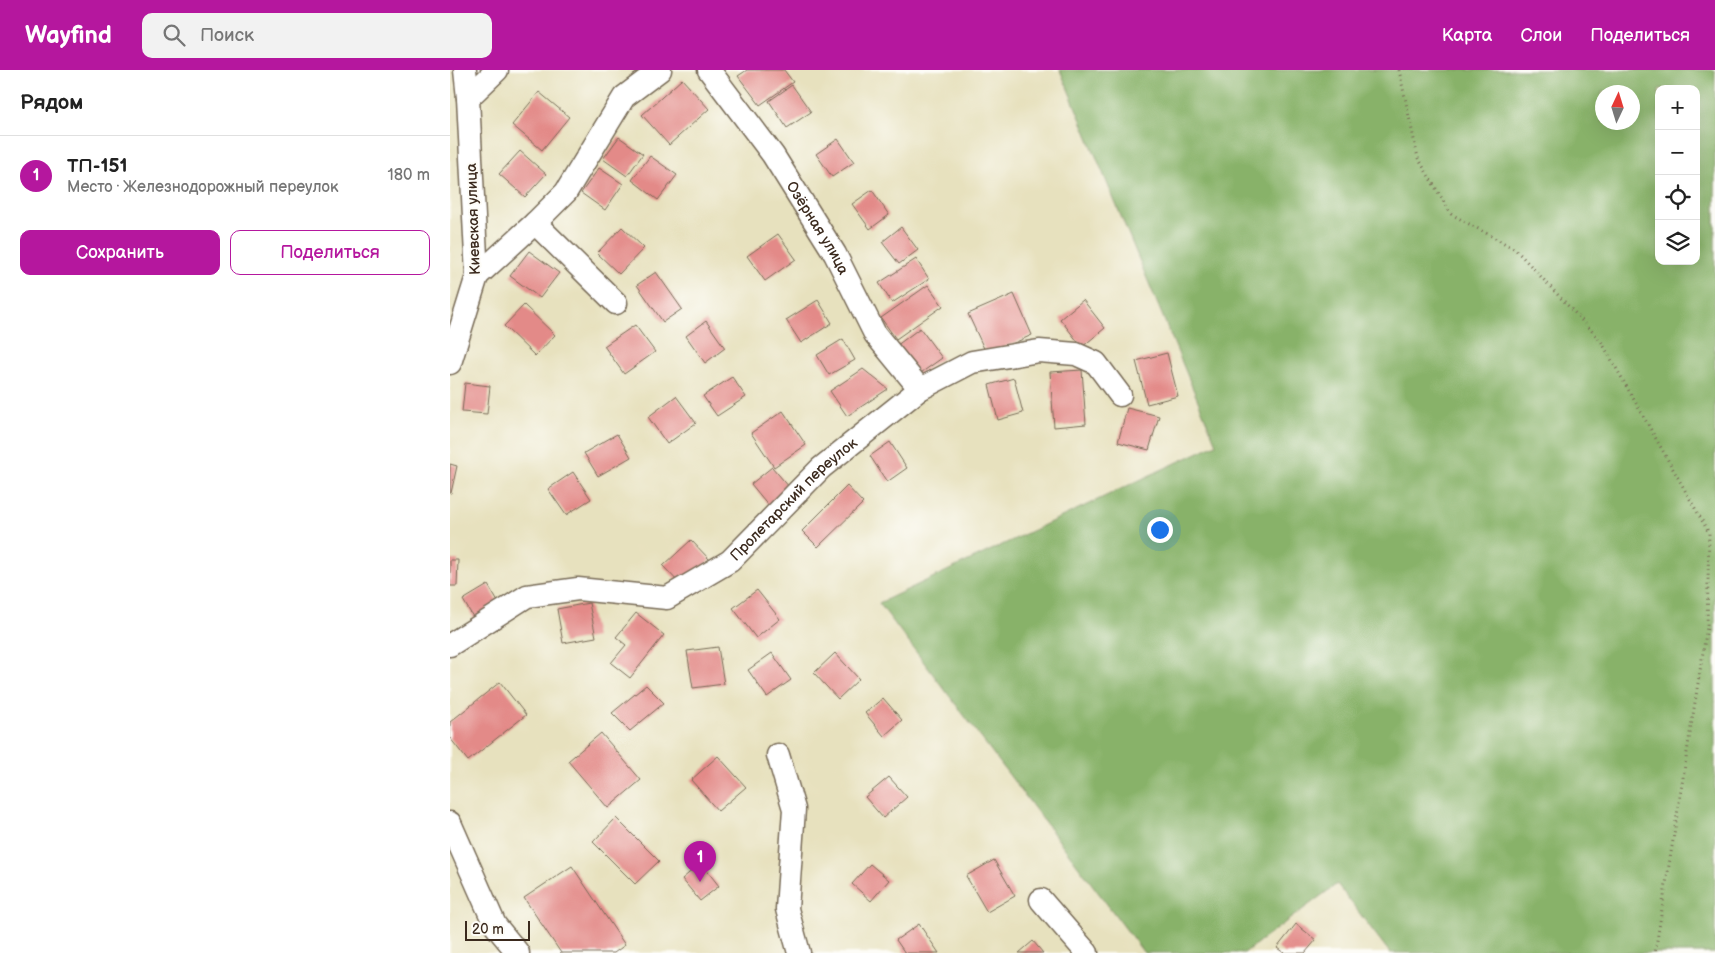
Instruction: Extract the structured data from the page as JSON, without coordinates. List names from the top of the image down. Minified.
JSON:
{"streets":{"street":["Киевская улица","Озёрная улица","Пролетарский переулок"]},"crossings":[["Озёрная улица","Пролетарский переулок"]],"scale_bar":"20 m","north":"top","page":{"header":"Wayfind","search":"Поиск","nav":["Карта","Слои","Поделиться"],"heading":"Рядом","map_buttons":["+","−"],"list":[{"mark":"1","name":"ТП-151","note":"Место · Железнодорожный переулок","value":"180 m"}],"buttons":["Сохранить","Поделиться"],"pins":"1","scale":"20 m"}}
